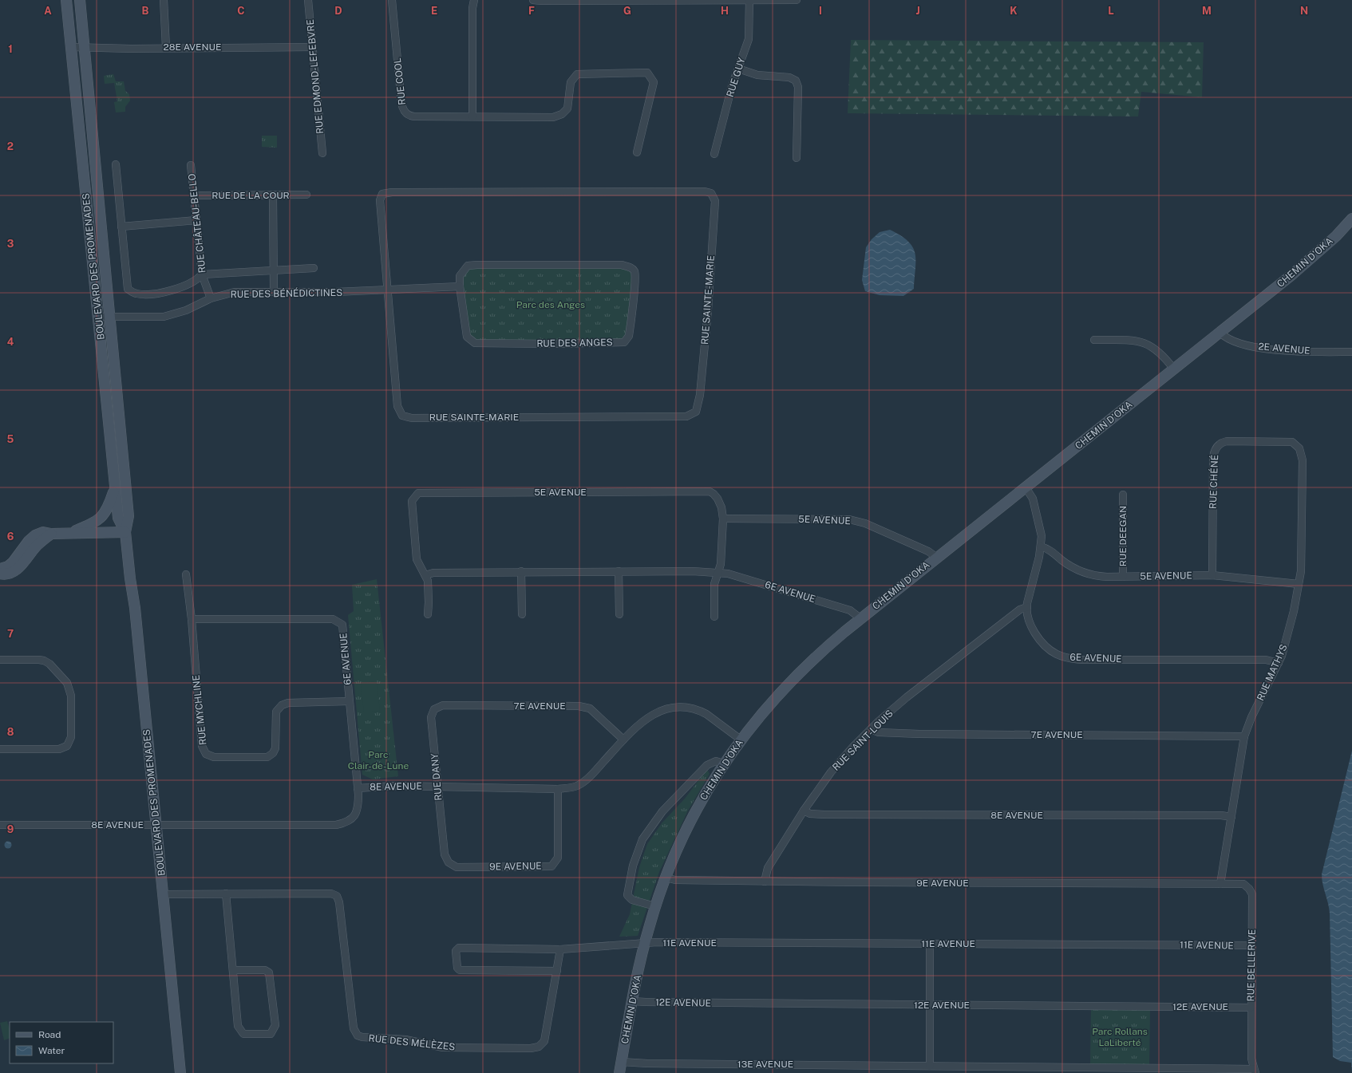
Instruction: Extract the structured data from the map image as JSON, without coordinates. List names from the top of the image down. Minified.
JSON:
{"streets":{"street":["28E AVENUE","RUE EDMOND-LEFEBVRE","RUE GUY","RUE COOL","RUE DE LA COUR","RUE CHÂTEAU-BELLO","CHEMIN D'OKA","BOULEVARD DES PROMENADES","RUE DES BÉNÉDICTINES","RUE SAINTE-MARIE","RUE DES ANGES","2E AVENUE","RUE CHÉNÉ","5E AVENUE","RUE DEEGAN","6E AVENUE","RUE MATHYS","7E AVENUE","RUE MYCHLINE","RUE SAINT-LOUIS","RUE DANY","8E AVENUE","9E AVENUE","11E AVENUE","RUE BELLERIVE","12E AVENUE","RUE DES MÉLÈZES","13E AVENUE"]},"crossings":[["28E AVENUE","RUE EDMOND-LEFEBVRE"],["28E AVENUE","BOULEVARD DES PROMENADES"],["RUE DE LA COUR","RUE CHÂTEAU-BELLO"],["RUE CHÂTEAU-BELLO","RUE DES BÉNÉDICTINES"],["CHEMIN D'OKA","2E AVENUE"],["CHEMIN D'OKA","5E AVENUE"],["CHEMIN D'OKA","6E AVENUE"],["CHEMIN D'OKA","8E AVENUE"],["CHEMIN D'OKA","9E AVENUE"],["CHEMIN D'OKA","11E AVENUE"],["CHEMIN D'OKA","12E AVENUE"],["CHEMIN D'OKA","13E AVENUE"],["BOULEVARD DES PROMENADES","RUE DES BÉNÉDICTINES"],["BOULEVARD DES PROMENADES","8E AVENUE"],["BOULEVARD DES PROMENADES","RUE DES MÉLÈZES"],["RUE DES BÉNÉDICTINES","RUE SAINTE-MARIE"],["RUE DES BÉNÉDICTINES","RUE DES ANGES"],["RUE CHÉNÉ","5E AVENUE"],["RUE CHÉNÉ","RUE MATHYS"],["5E AVENUE","RUE DEEGAN"],["5E AVENUE","6E AVENUE"],["5E AVENUE","RUE MATHYS"],["6E AVENUE","RUE MATHYS"],["6E AVENUE","RUE MYCHLINE"],["6E AVENUE","RUE SAINT-LOUIS"],["6E AVENUE","8E AVENUE"],["RUE MATHYS","7E AVENUE"],["RUE MATHYS","8E AVENUE"],["RUE MATHYS","9E AVENUE"],["RUE MATHYS","RUE BELLERIVE"],["7E AVENUE","RUE SAINT-LOUIS"],["7E AVENUE","RUE DANY"],["7E AVENUE","8E AVENUE"],["RUE SAINT-LOUIS","8E AVENUE"],["RUE SAINT-LOUIS","9E AVENUE"],["RUE DANY","8E AVENUE"],["RUE DANY","9E AVENUE"],["8E AVENUE","9E AVENUE"],["9E AVENUE","RUE BELLERIVE"],["11E AVENUE","RUE BELLERIVE"],["RUE BELLERIVE","12E AVENUE"],["RUE BELLERIVE","13E AVENUE"]],"parks":["Parc des Anges","Parc Clair-de-Lune","Parc Rollans LaLiberté"],"legend":["Road","Water"],"grid":{"columns":["A","B","C","D","E","F","G","H","I","J","K","L","M","N"],"rows":["1","2","3","4","5","6","7","8","9"]}}
